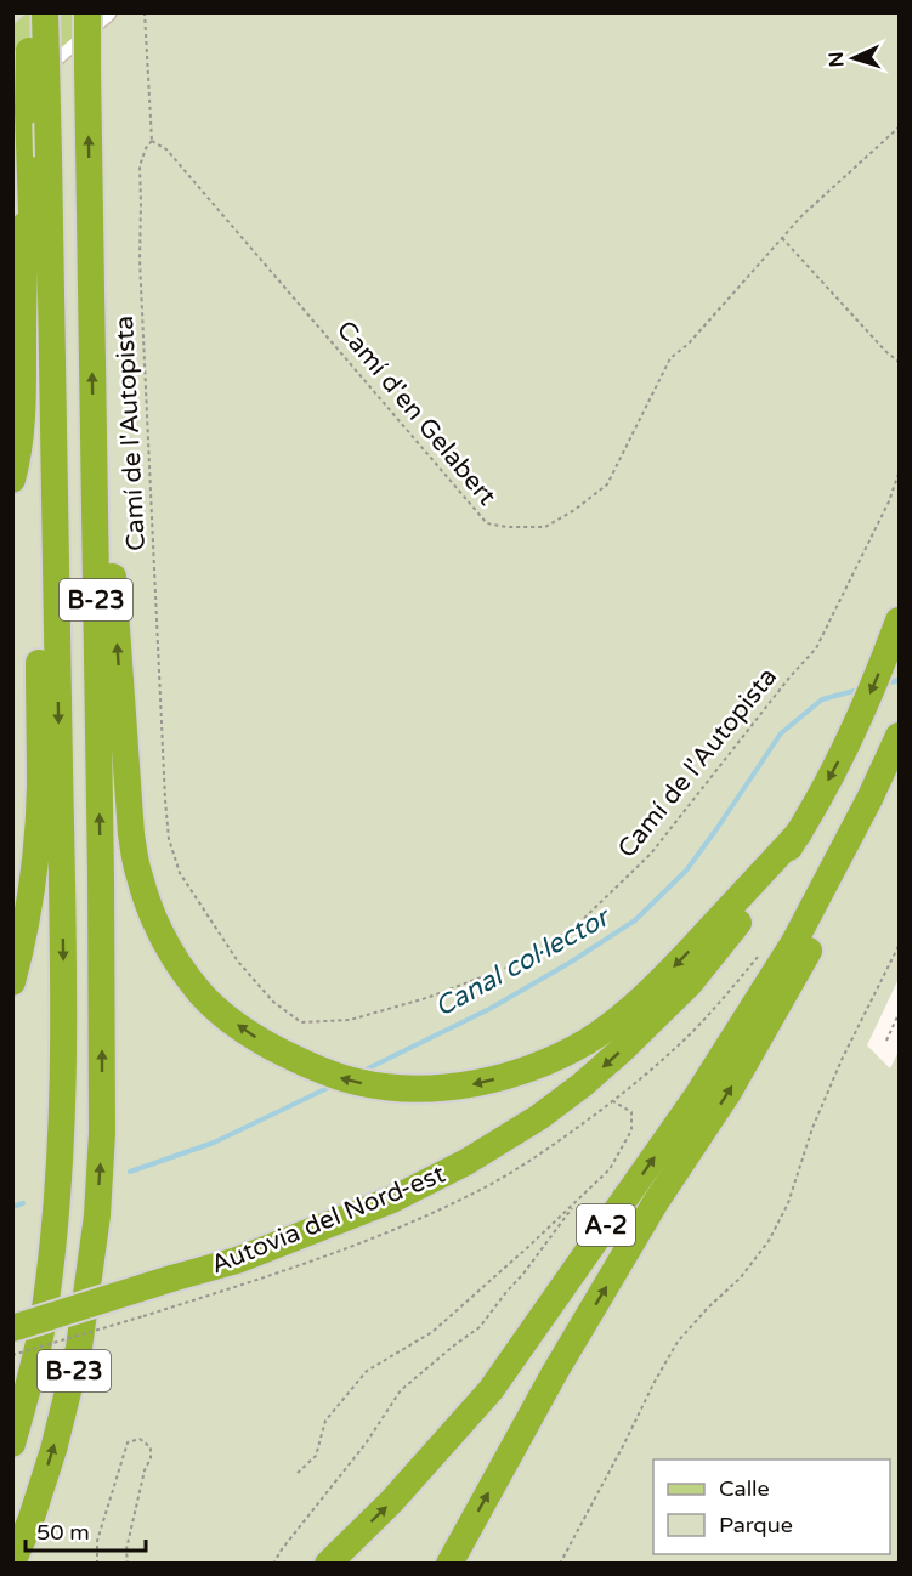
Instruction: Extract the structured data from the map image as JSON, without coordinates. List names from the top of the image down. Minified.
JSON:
{"streets":{"highway":["B-23","Autovia del Nord-est","A-2"],"path":["Camí d'en Gelabert","Camí de l'Autopista"]},"crossings":[["Camí d'en Gelabert","Camí de l'Autopista"]],"water":["Canal col·lector"],"legend":["Calle","Parque"],"scale_bar":"50 m","north":"left"}
